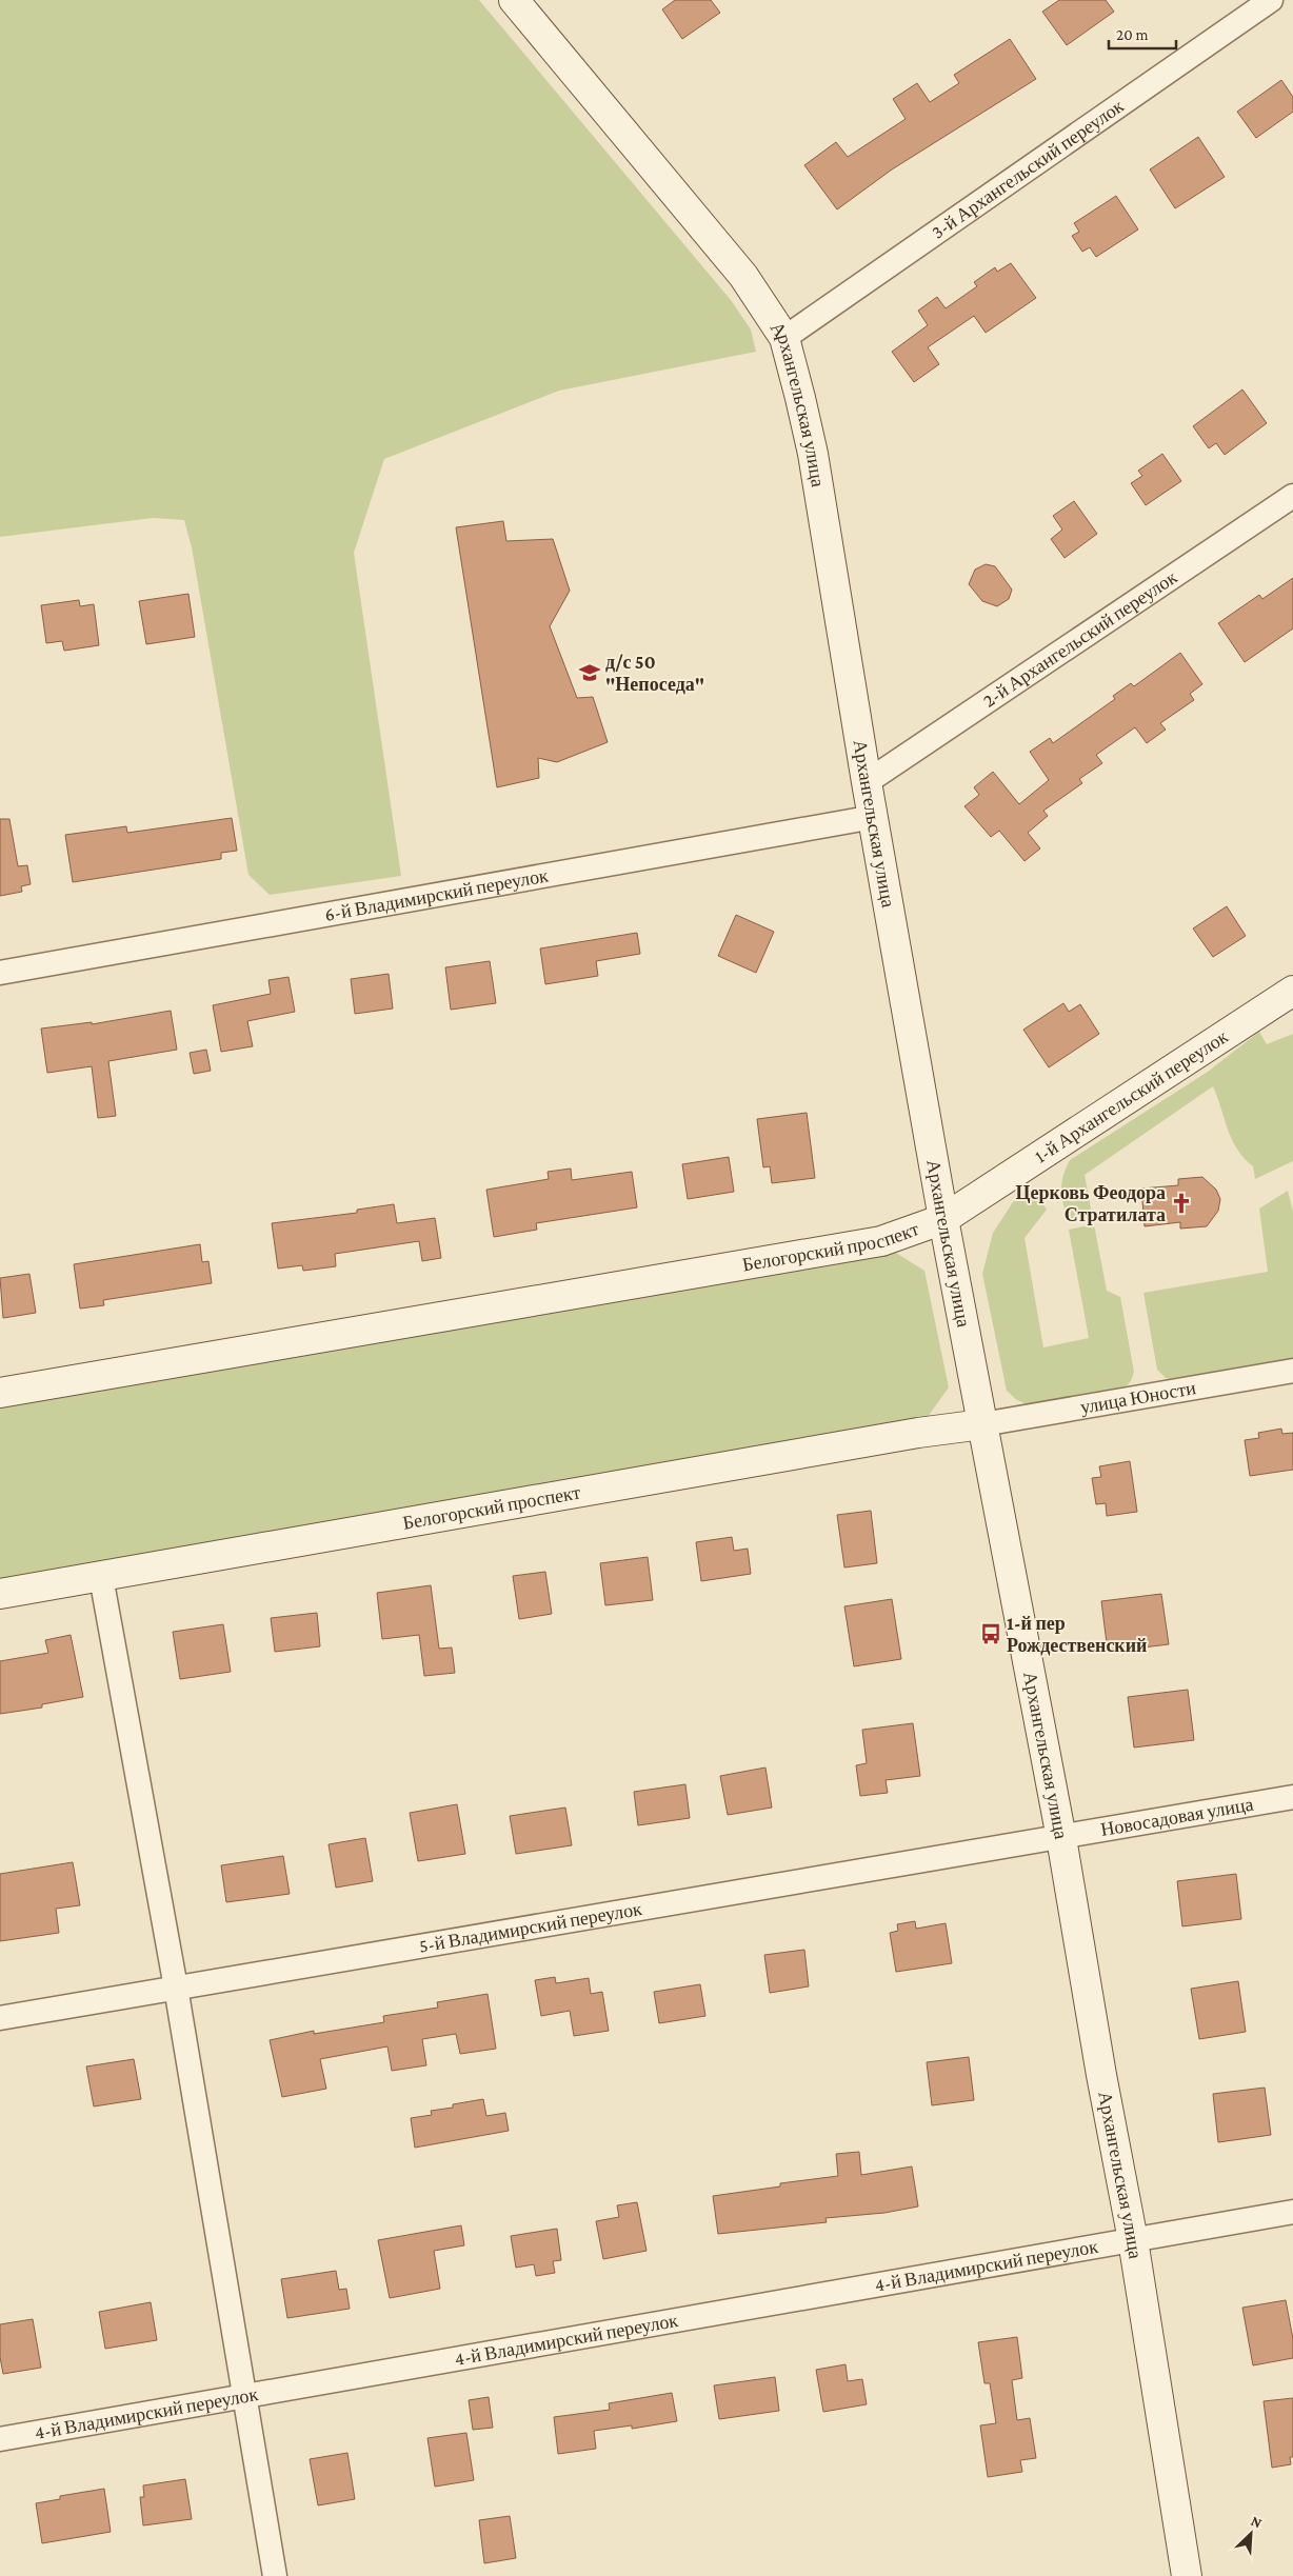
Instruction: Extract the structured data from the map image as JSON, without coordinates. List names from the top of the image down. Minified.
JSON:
{"streets":{"street":["3-й Архангельский переулок","Архангельская улица","2-й Архангельский переулок","6-й Владимирский переулок","1-й Архангельский переулок","Белогорский проспект","улица Юности","Новосадовая улица","5-й Владимирский переулок","4-й Владимирский переулок"]},"crossings":[["3-й Архангельский переулок","Архангельская улица"],["Архангельская улица","2-й Архангельский переулок"],["Архангельская улица","6-й Владимирский переулок"],["Архангельская улица","1-й Архангельский переулок"],["Архангельская улица","Белогорский проспект"],["Архангельская улица","улица Юности"],["Архангельская улица","Новосадовая улица"],["Архангельская улица","5-й Владимирский переулок"],["Архангельская улица","4-й Владимирский переулок"],["1-й Архангельский переулок","Белогорский проспект"],["Белогорский проспект","улица Юности"],["Новосадовая улица","5-й Владимирский переулок"]],"places":{"school or university":["д/с 50 \"Непоседа\""],"church":["Церковь Феодора Стратилата"],"bus stop":["1-й пер Рождественский"]},"scale_bar":"20 m","north":"top right"}
